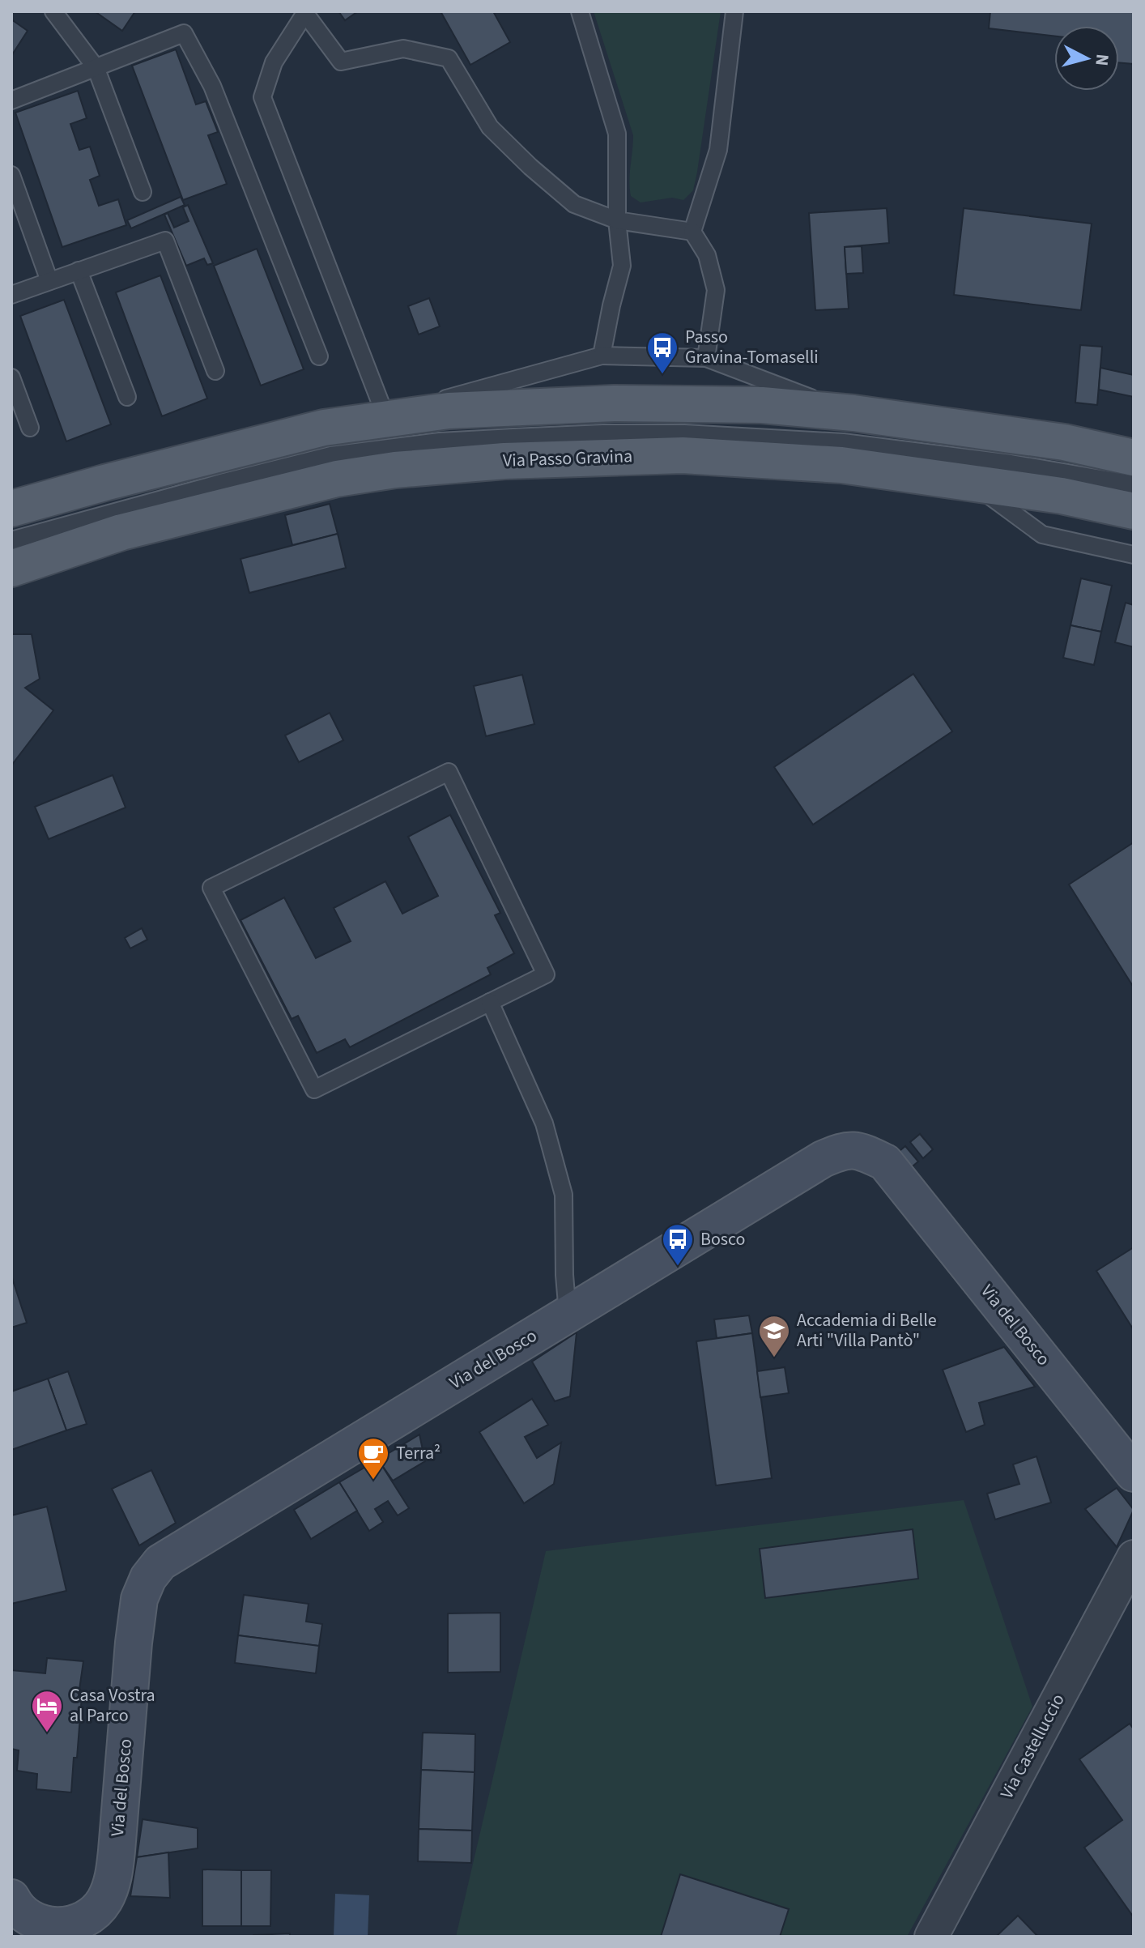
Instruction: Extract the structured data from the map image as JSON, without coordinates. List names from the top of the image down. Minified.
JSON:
{"streets":{"main road":["Via Passo Gravina","Via del Bosco"],"street":["Via Castelluccio"]},"places":{"bus stop":["Passo Gravina-Tomaselli","Bosco"],"school or university":["Accademia di Belle Arti \"Villa Pantò\""],"cafe":["Terra²"],"hotel":["Casa Vostra al Parco"]},"north":"right"}
